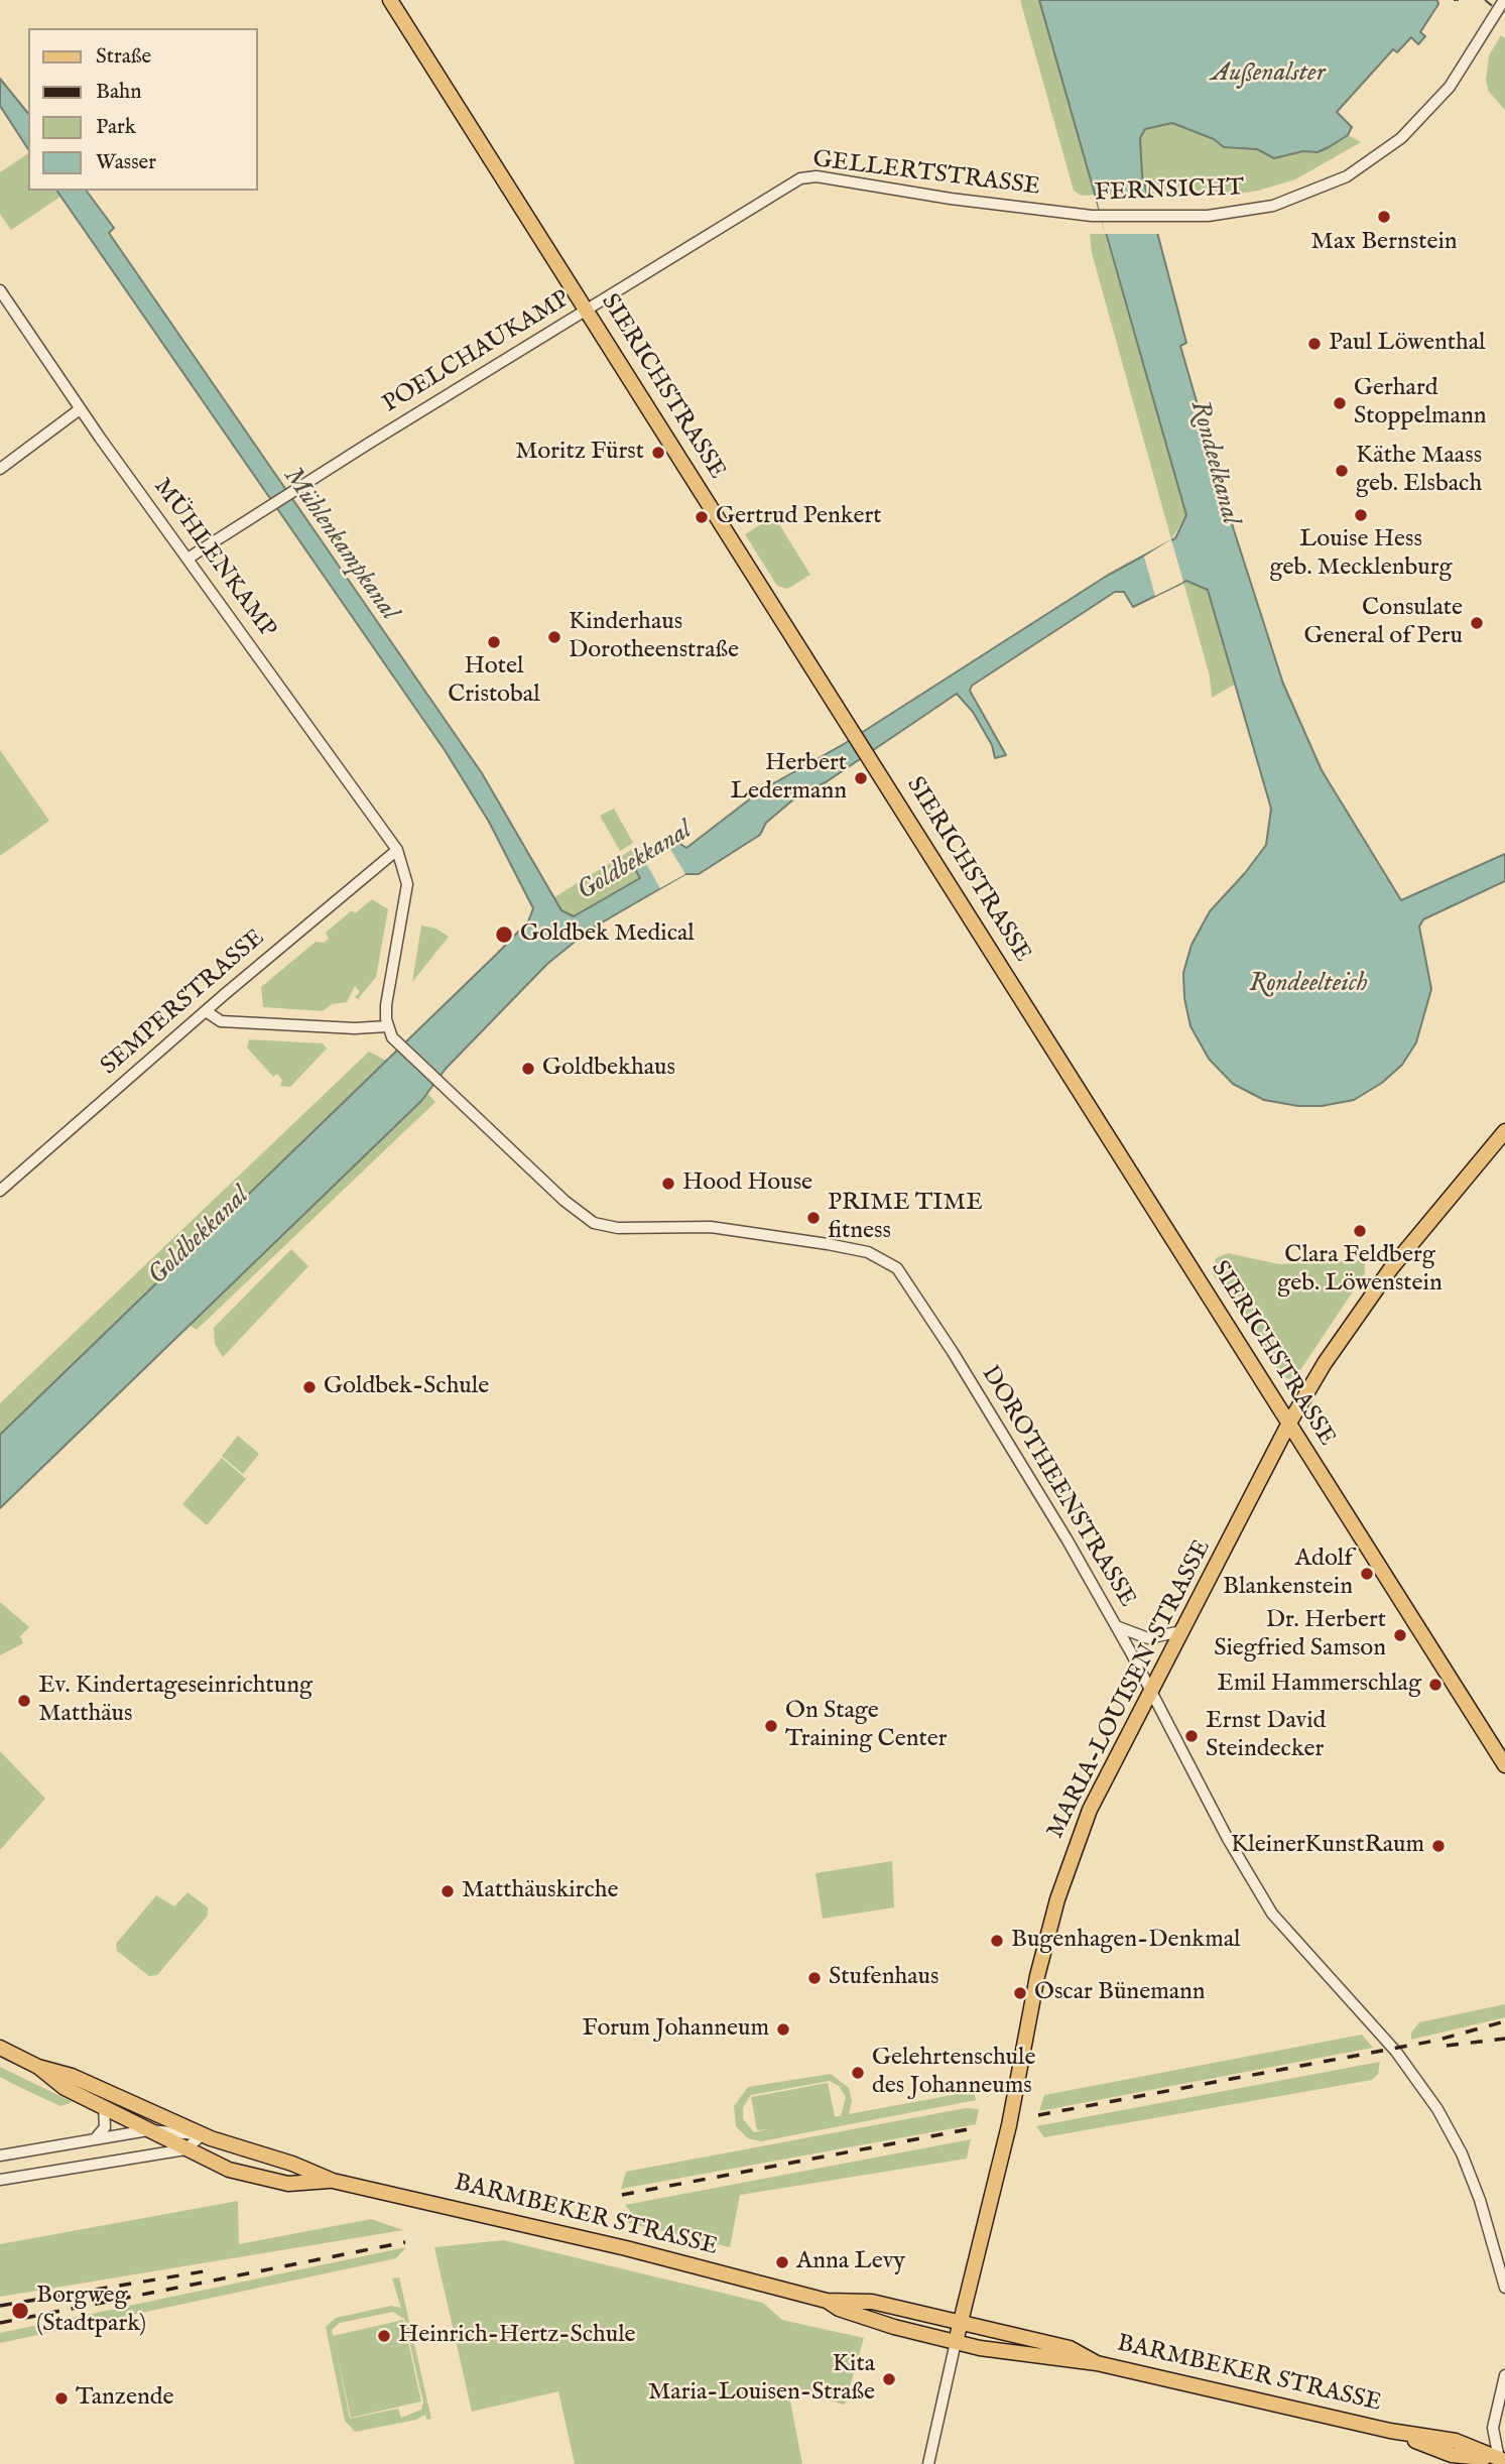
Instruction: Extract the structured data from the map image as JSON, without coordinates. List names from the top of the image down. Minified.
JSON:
{"streets":{"main road":["SIERICHSTRASSE","MARIA-LOUISEN-STRASSE","BARMBEKER STRASSE"],"street":["GELLERTSTRASSE","FERNSICHT","POELCHAUKAMP","MÜHLENKAMP","SEMPERSTRASSE","DOROTHEENSTRASSE"]},"crossings":[["GELLERTSTRASSE","FERNSICHT"],["GELLERTSTRASSE","POELCHAUKAMP"],["POELCHAUKAMP","SIERICHSTRASSE"],["POELCHAUKAMP","MÜHLENKAMP"],["SIERICHSTRASSE","MARIA-LOUISEN-STRASSE"],["MÜHLENKAMP","SEMPERSTRASSE"],["MÜHLENKAMP","DOROTHEENSTRASSE"],["DOROTHEENSTRASSE","MARIA-LOUISEN-STRASSE"],["MARIA-LOUISEN-STRASSE","BARMBEKER STRASSE"]],"water":["Außenalster","Rondeelkanal","Mühlenkampkanal","Goldbekkanal","Rondeelteich"],"places":["Max Bernstein","Paul Löwenthal","Gerhard Stoppelmann","Moritz Fürst","Käthe Maass geb. Elsbach","Louise Hess geb. Mecklenburg","Gertrud Penkert","Consulate General of Peru","Kinderhaus Dorotheenstraße","Hotel Cristobal","Herbert Ledermann","Goldbek Medical","Goldbekhaus","Hood House","PRIME TIME fitness","Clara Feldberg geb. Löwenstein","Goldbek-Schule","Adolf Blankenstein","Dr. Herbert Siegfried Samson","Emil Hammerschlag","Ev. Kindertageseinrichtung Matthäus","On Stage Training Center","Ernst David Steindecker","KleinerKunstRaum","Matthäuskirche","Bugenhagen-Denkmal","Stufenhaus","Oscar Bünemann","Forum Johanneum","Gelehrtenschule des Johanneums","Anna Levy","Borgweg (Stadtpark)","Heinrich-Hertz-Schule","Kita Maria-Louisen-Straße","Tanzende"],"legend":["Straße","Bahn","Park","Wasser"]}
